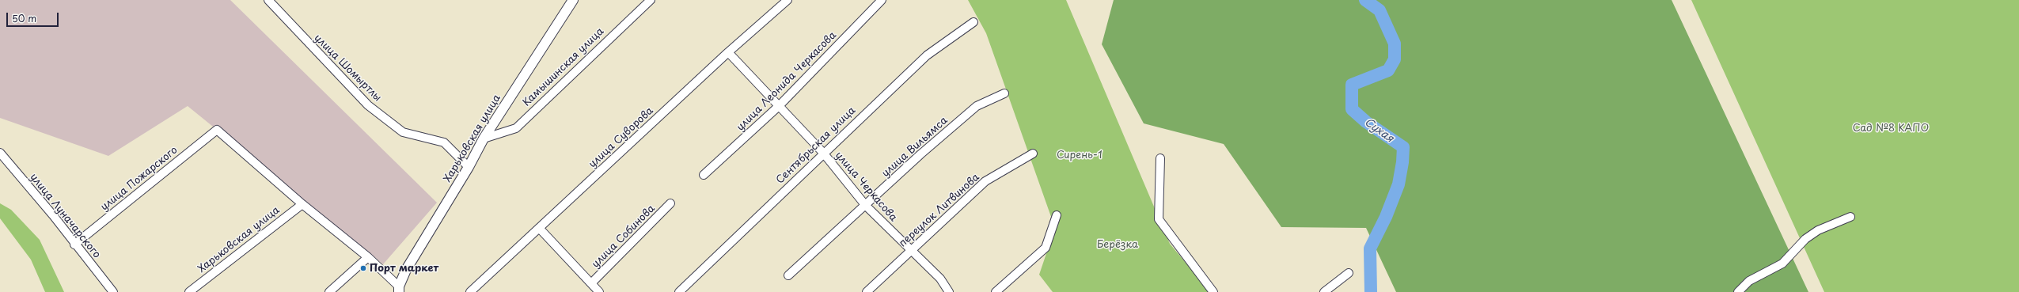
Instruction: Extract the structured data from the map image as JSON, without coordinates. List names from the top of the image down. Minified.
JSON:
{"streets":{"street":["Камышинская улица","улица Шомыртлы","улица Леонида Черкасова","улица Суворова","Харьковская улица","Сентябрьская улица","улица Вильямса","улица Пожарского","улица Черкасова","переулок Литвинова","улица Луначарского","улица Собинова"]},"crossings":[["Камышинская улица","Харьковская улица"],["улица Шомыртлы","Харьковская улица"],["улица Леонида Черкасова","улица Черкасова"],["улица Суворова","улица Черкасова"],["улица Суворова","улица Собинова"],["Харьковская улица","улица Пожарского"],["Сентябрьская улица","улица Черкасова"],["улица Вильямса","улица Черкасова"],["улица Пожарского","улица Луначарского"],["улица Черкасова","переулок Литвинова"]],"water":["Сухая"],"parks":["Сад №8 КАПО","Сирень-1","Берёзка"],"places":["Порт маркет"],"scale_bar":"50 m"}
